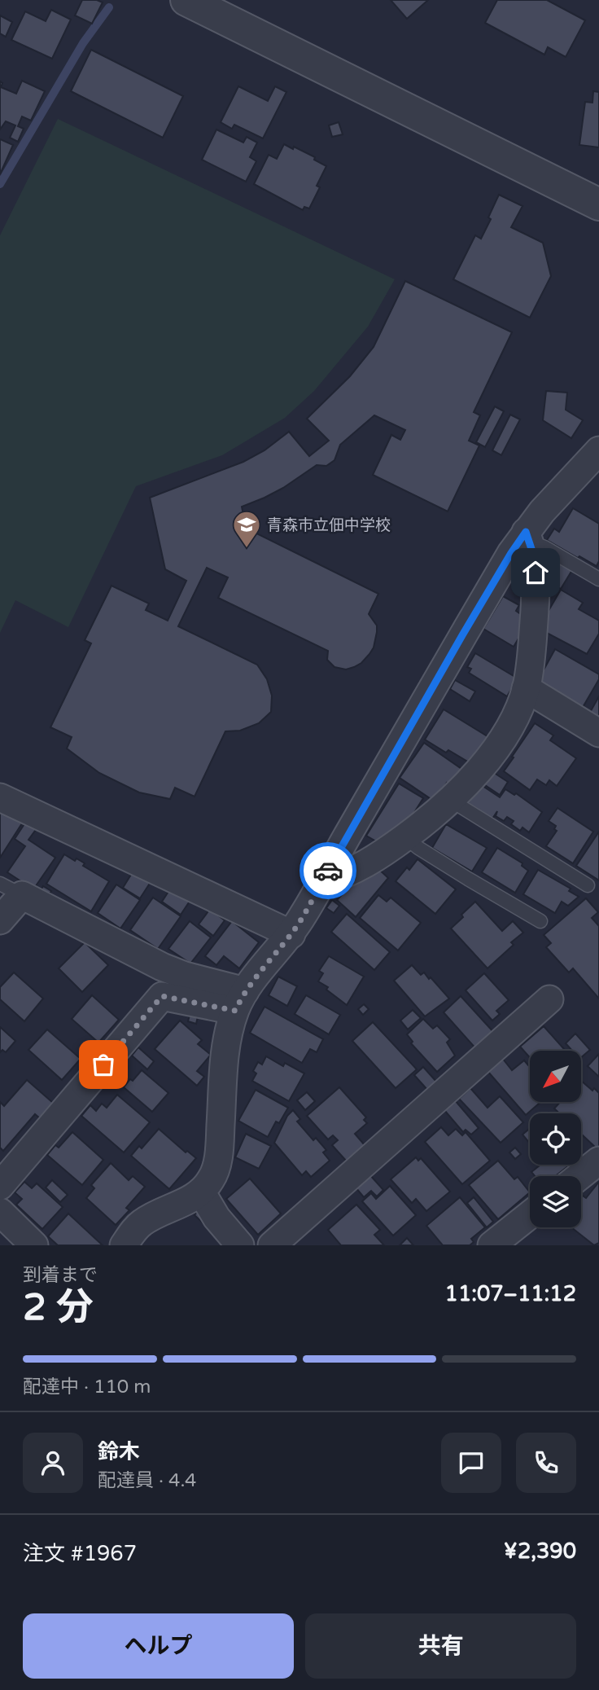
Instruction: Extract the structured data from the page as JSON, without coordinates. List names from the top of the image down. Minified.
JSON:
{"places":{"school or university":["青森市立佃中学校"]},"north":"bottom left","page":{"heading":["2 分","到着まで","11:07–11:12"],"panel":["鈴木","配達員 · 4.4","注文 #1967","¥2,390"],"bar":"配達中 · 110 m","buttons":["ヘルプ","共有"]}}
